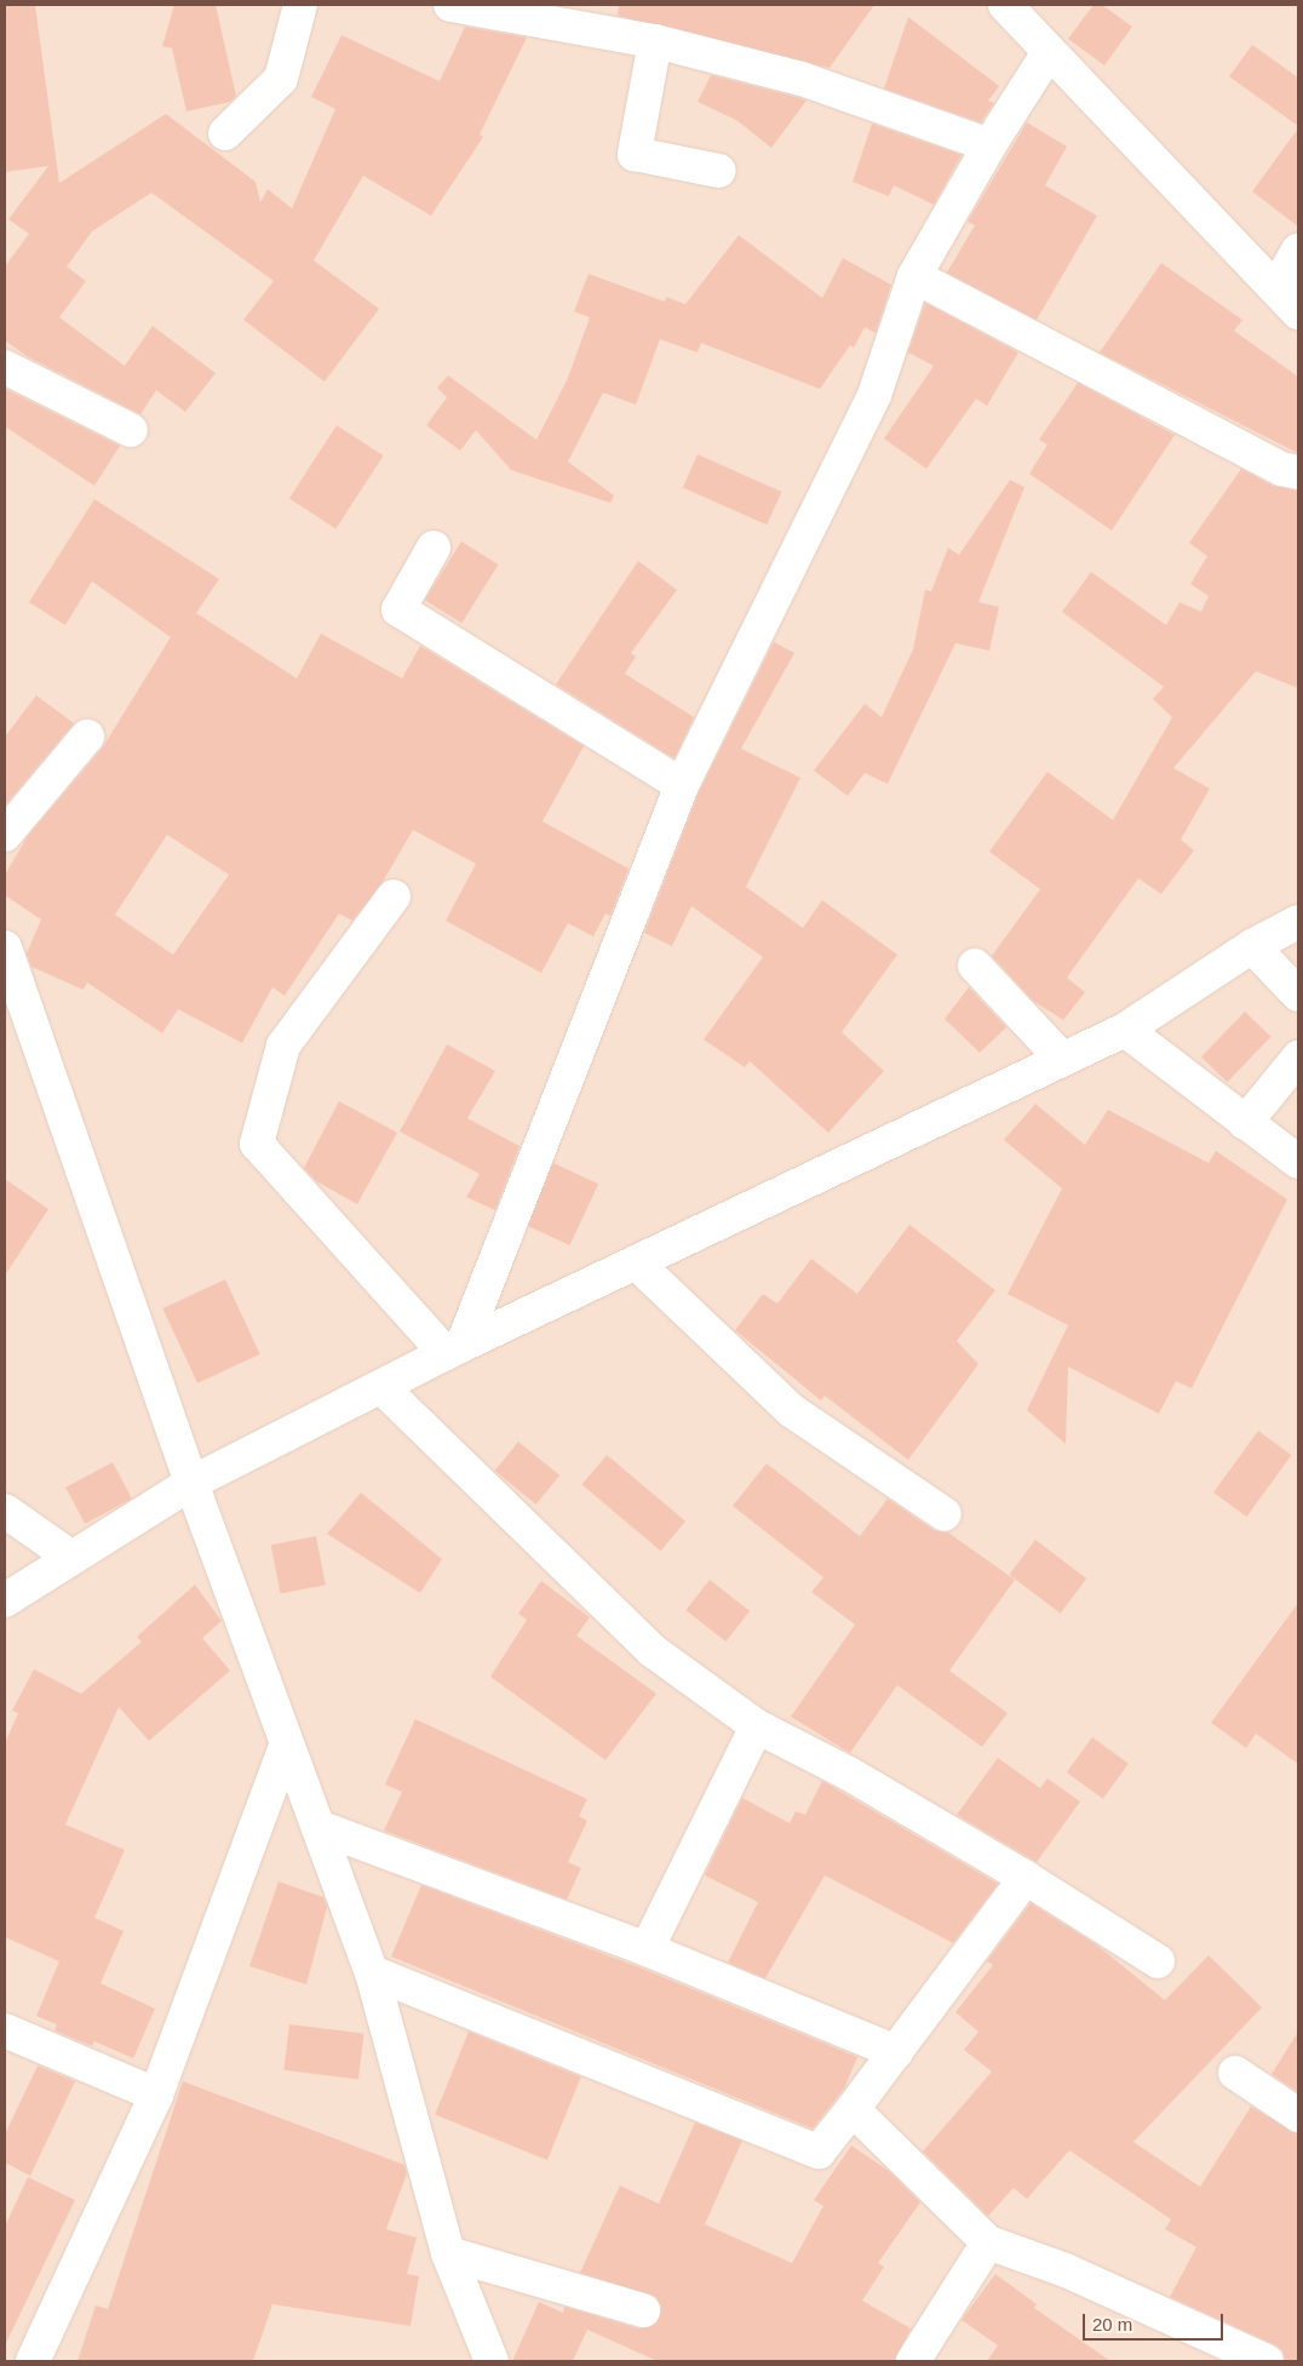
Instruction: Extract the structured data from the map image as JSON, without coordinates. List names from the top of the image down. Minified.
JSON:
{"scale_bar":"20 m"}
